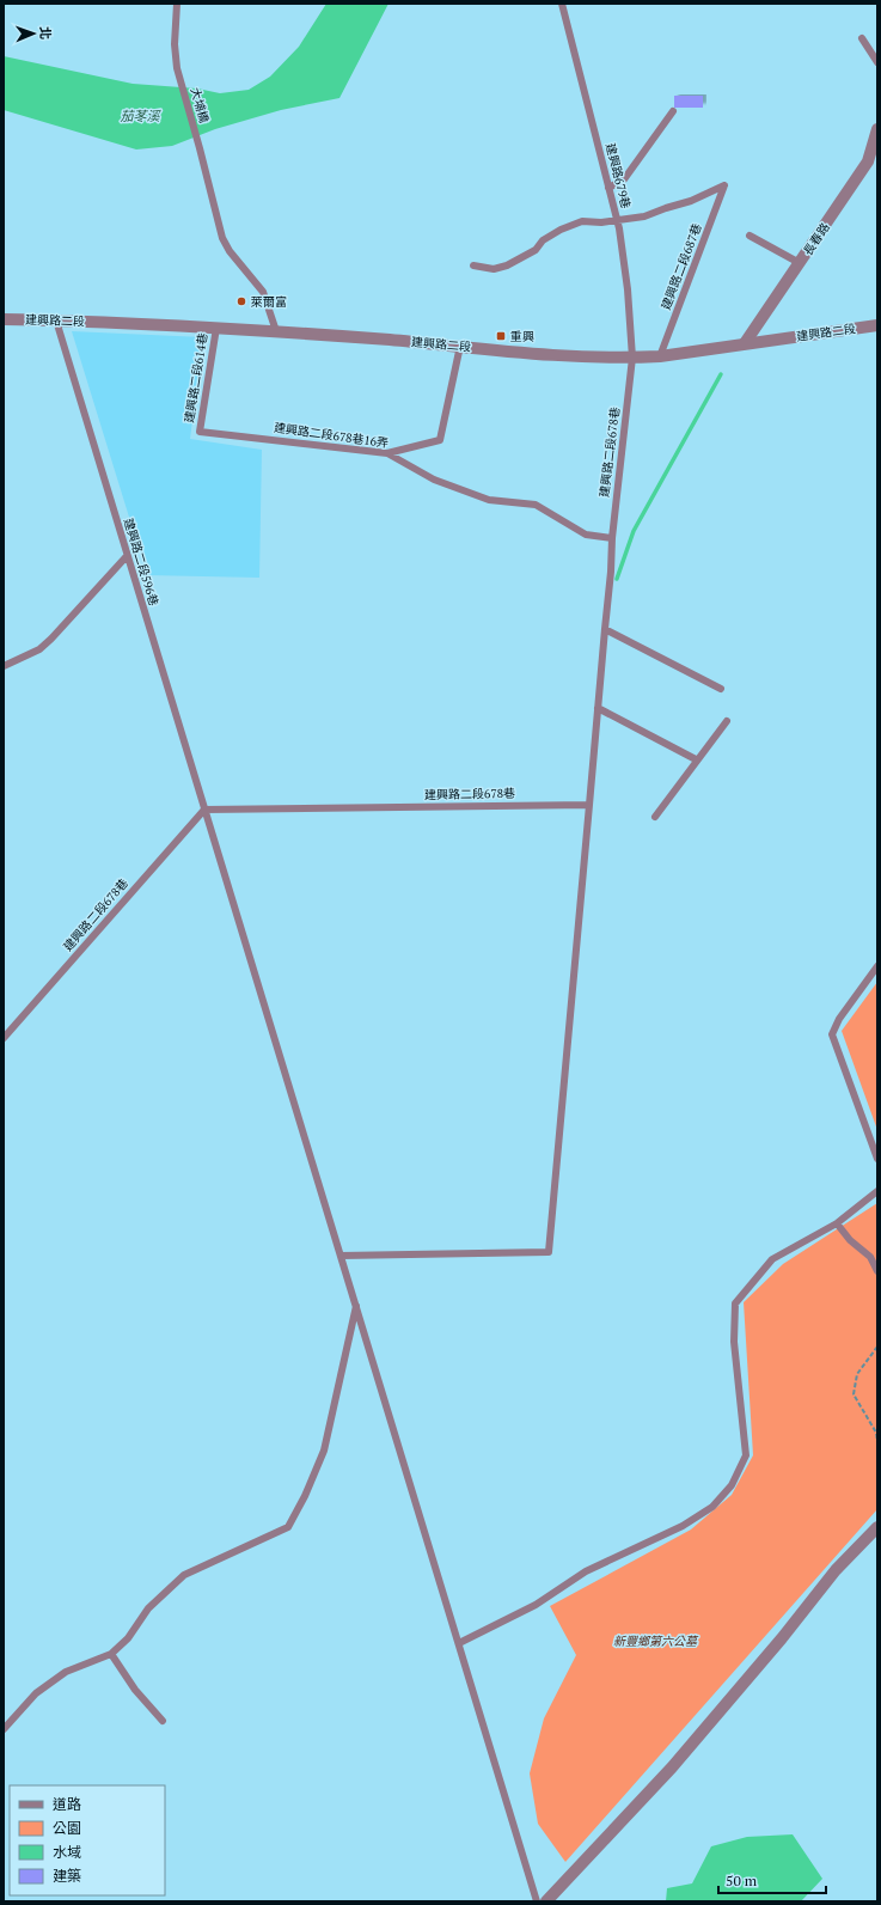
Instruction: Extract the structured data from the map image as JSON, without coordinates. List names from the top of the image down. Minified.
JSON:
{"streets":{"street":["長春路","建興路二段"],"lane":["大埔橋","建興路679巷","建興路二段687巷","建興路二段614巷","建興路二段678巷16弄","建興路二段678巷","建興路二段596巷"]},"crossings":[["大埔橋","建興路二段"],["建興路679巷","建興路二段687巷"],["建興路679巷","建興路二段"],["建興路679巷","建興路二段678巷"],["長春路","建興路二段"],["建興路二段687巷","建興路二段"],["建興路二段","建興路二段614巷"],["建興路二段","建興路二段678巷"],["建興路二段","建興路二段596巷"],["建興路二段614巷","建興路二段678巷16弄"],["建興路二段678巷16弄","建興路二段678巷"],["建興路二段678巷","建興路二段596巷"]],"water":["茄苳溪"],"parks":["新豐鄉第六公墓"],"places":{"other":["萊爾富"],"transit":["重興"]},"legend":["道路","公園","水域","建築"],"scale_bar":"50 m","north":"right"}
